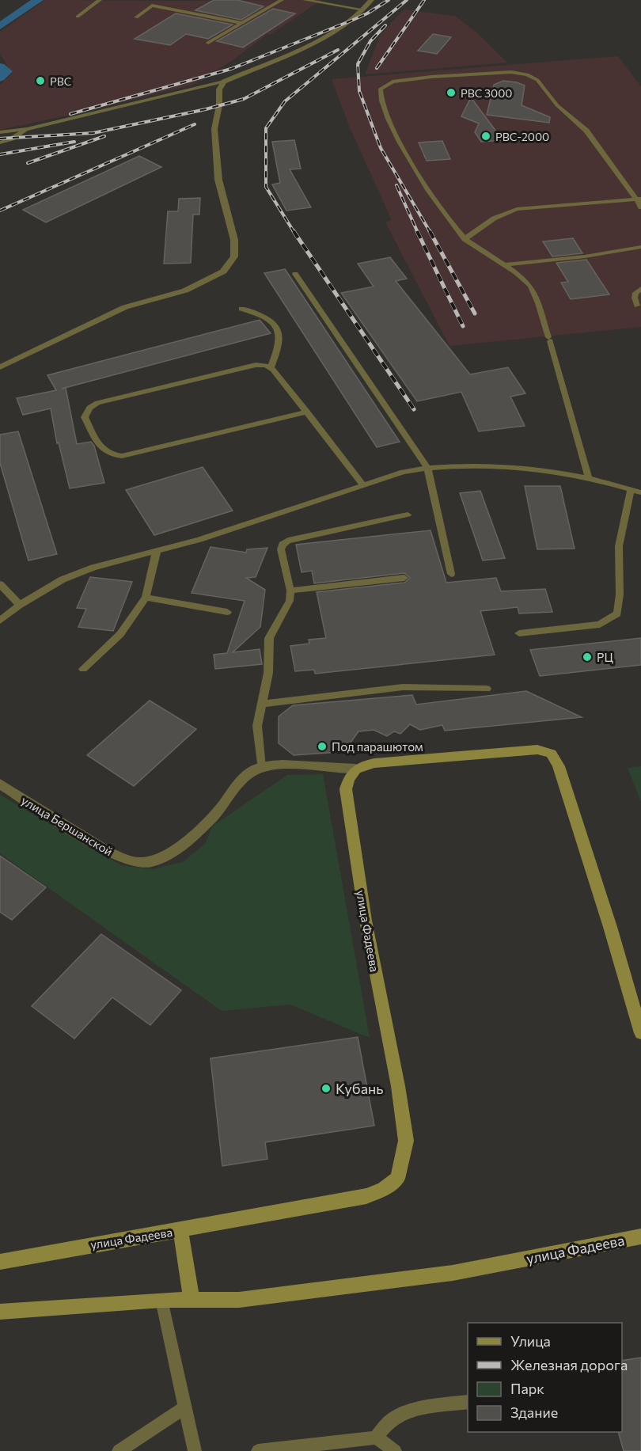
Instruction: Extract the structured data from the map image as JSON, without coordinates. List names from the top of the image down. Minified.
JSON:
{"streets":{"main road":["улица Фадеева"],"street":["улица Бершанской"]},"crossings":[["улица Бершанской","улица Фадеева"]],"places":["РВС","РВС 3000","РВС-2000","РЦ","Под парашютом","Кубань"],"legend":["Улица","Железная дорога","Парк","Здание"]}
